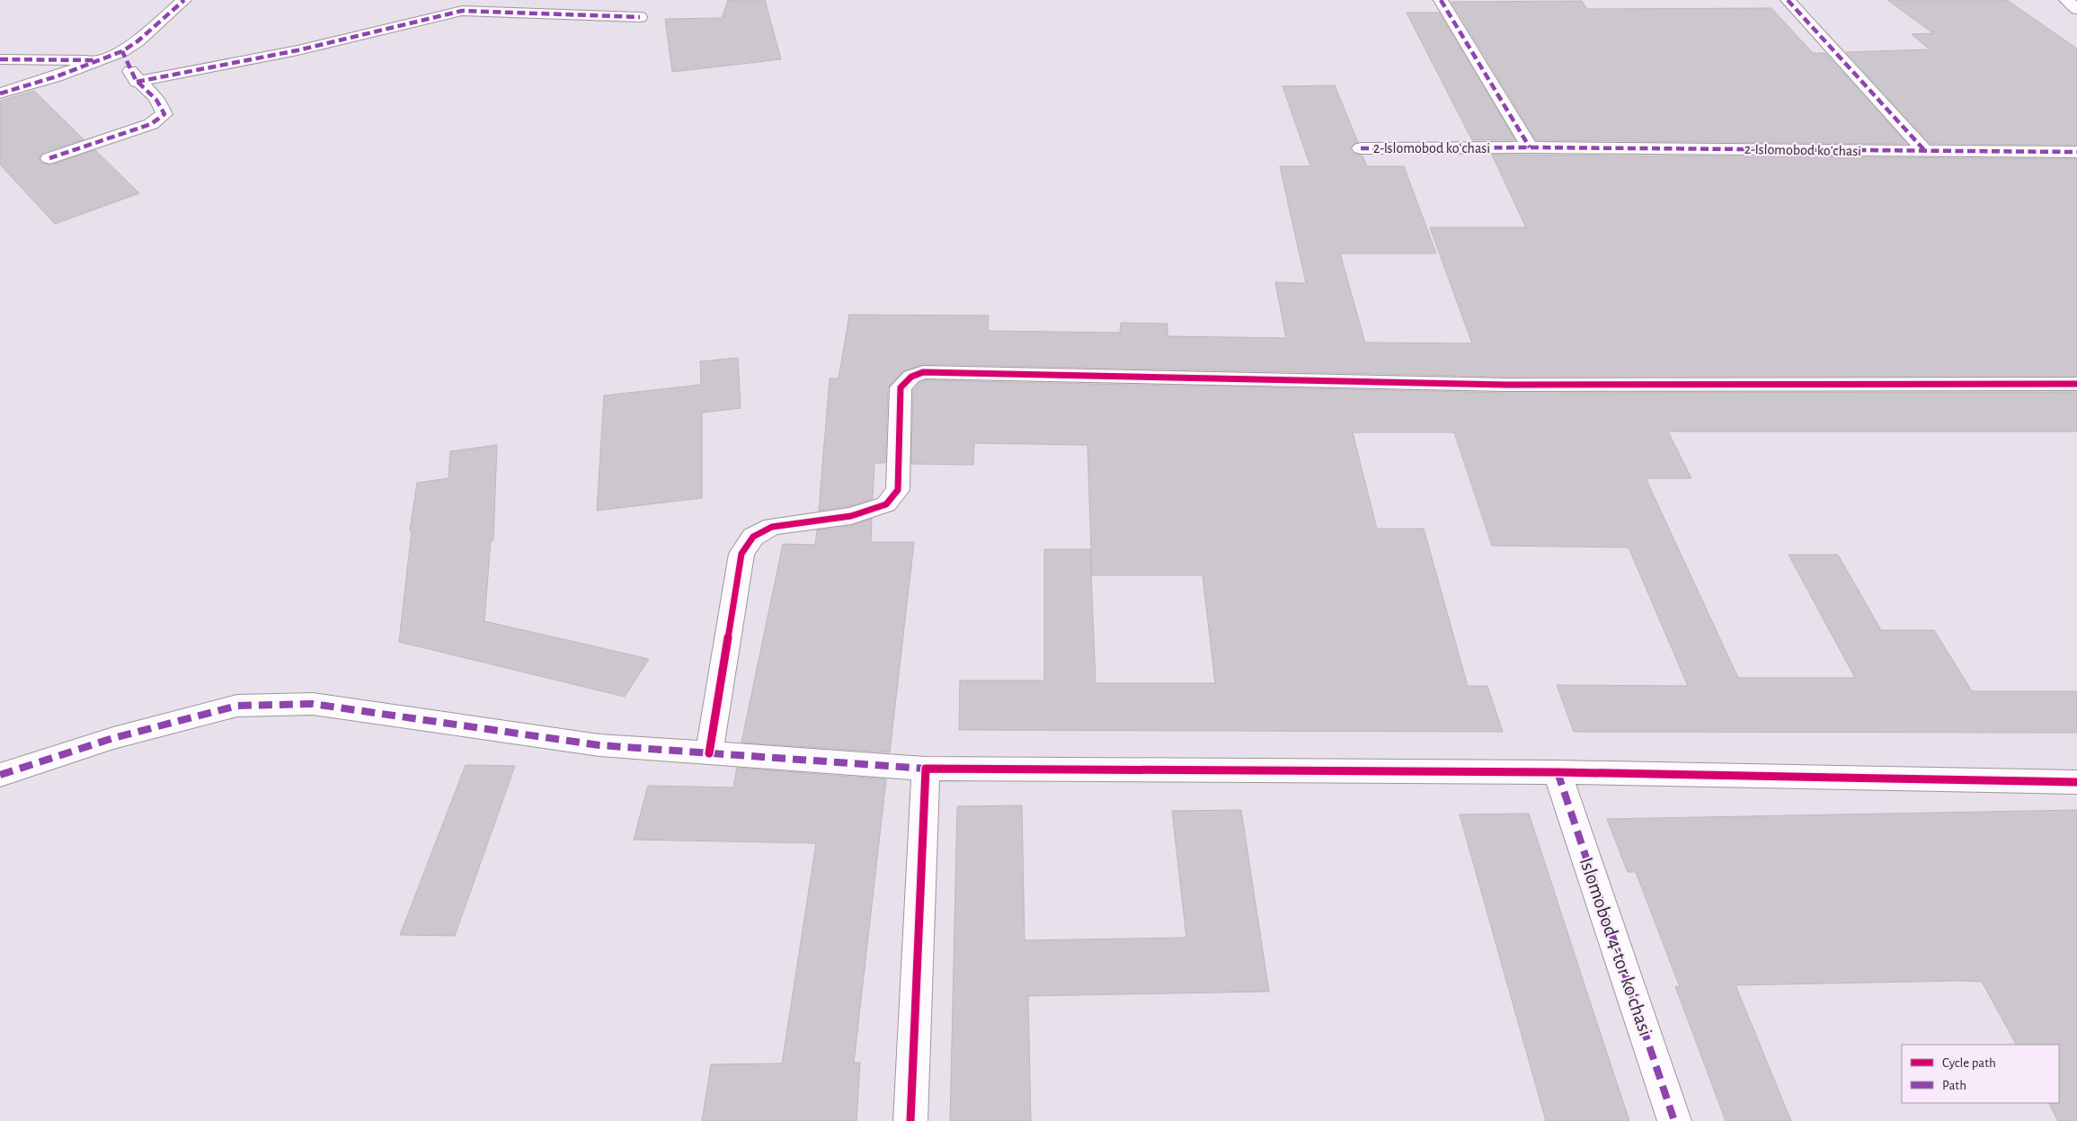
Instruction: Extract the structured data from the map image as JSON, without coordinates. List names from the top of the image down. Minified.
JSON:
{"streets":{"street":["2-Islomobod koʻchasi","Islomobod 4-tor koʻchasi"]},"legend":["Cycle path","Path"]}
